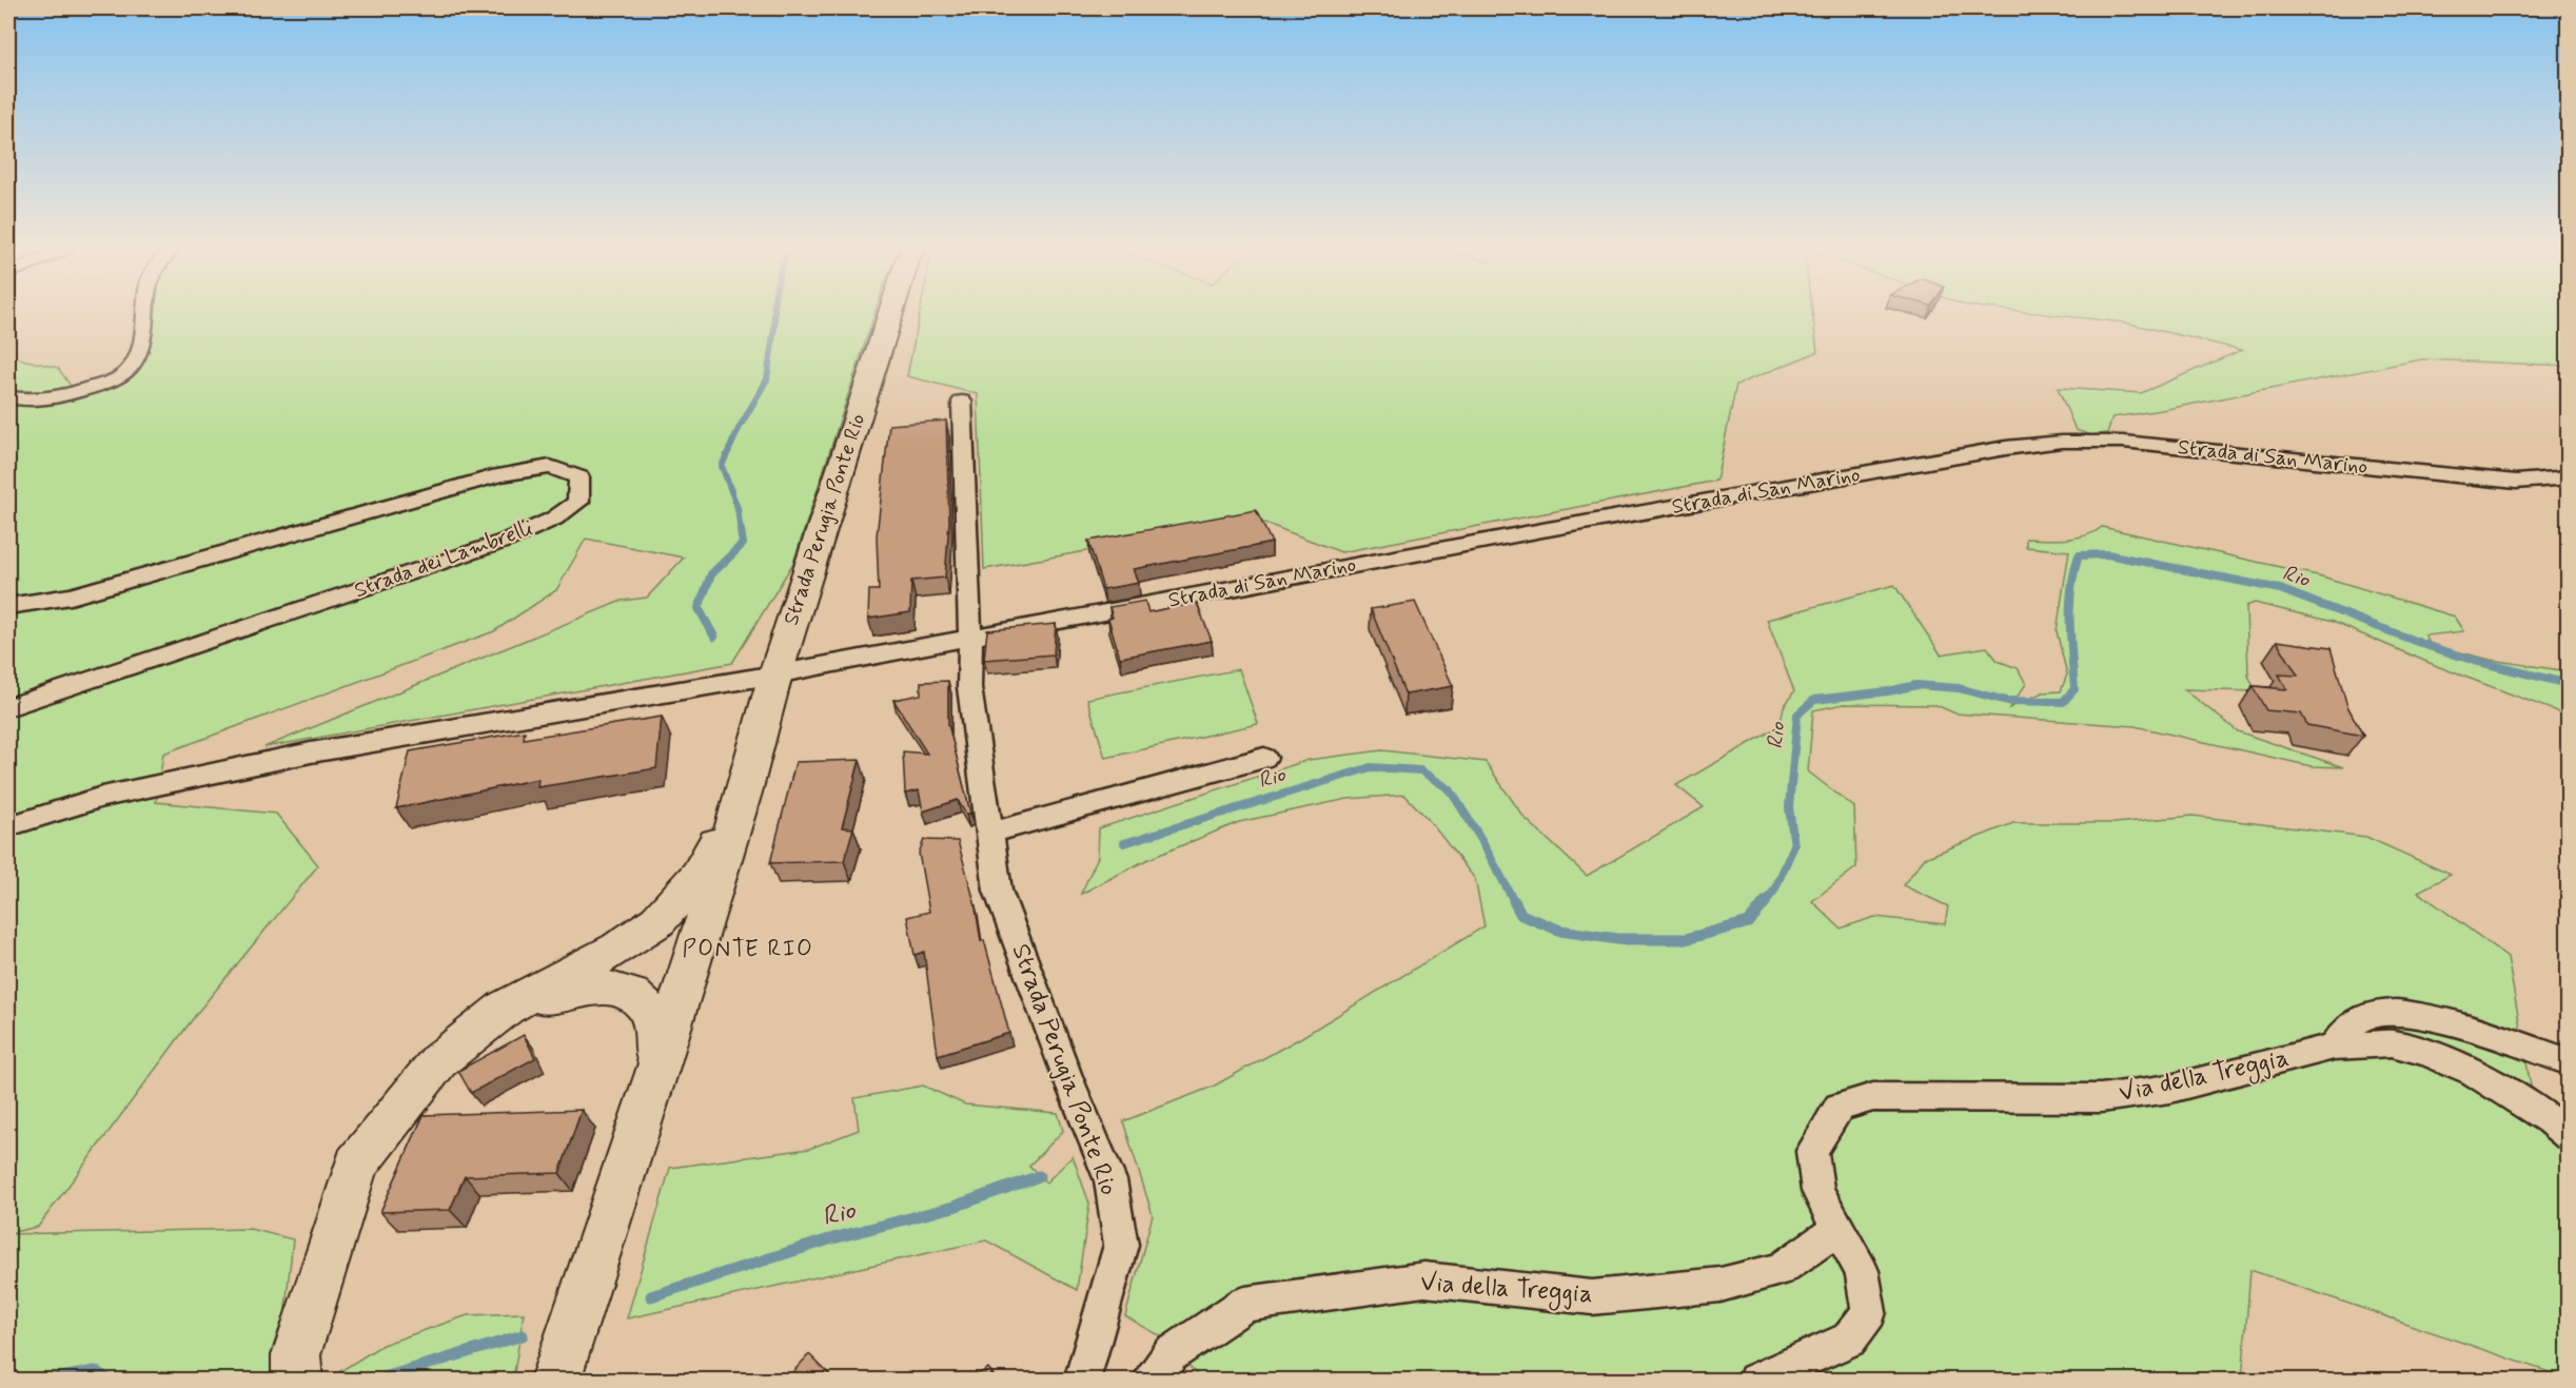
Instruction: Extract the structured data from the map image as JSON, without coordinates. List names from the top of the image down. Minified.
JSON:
{"streets":{"main road":["Strada Perugia Ponte Rio"],"street":["Strada di San Marino","Strada dei Lambrelli","Via della Treggia"]},"crossings":[["Strada di San Marino","Strada Perugia Ponte Rio"]],"districts":["PONTE RIO"],"water":["Rio"]}
